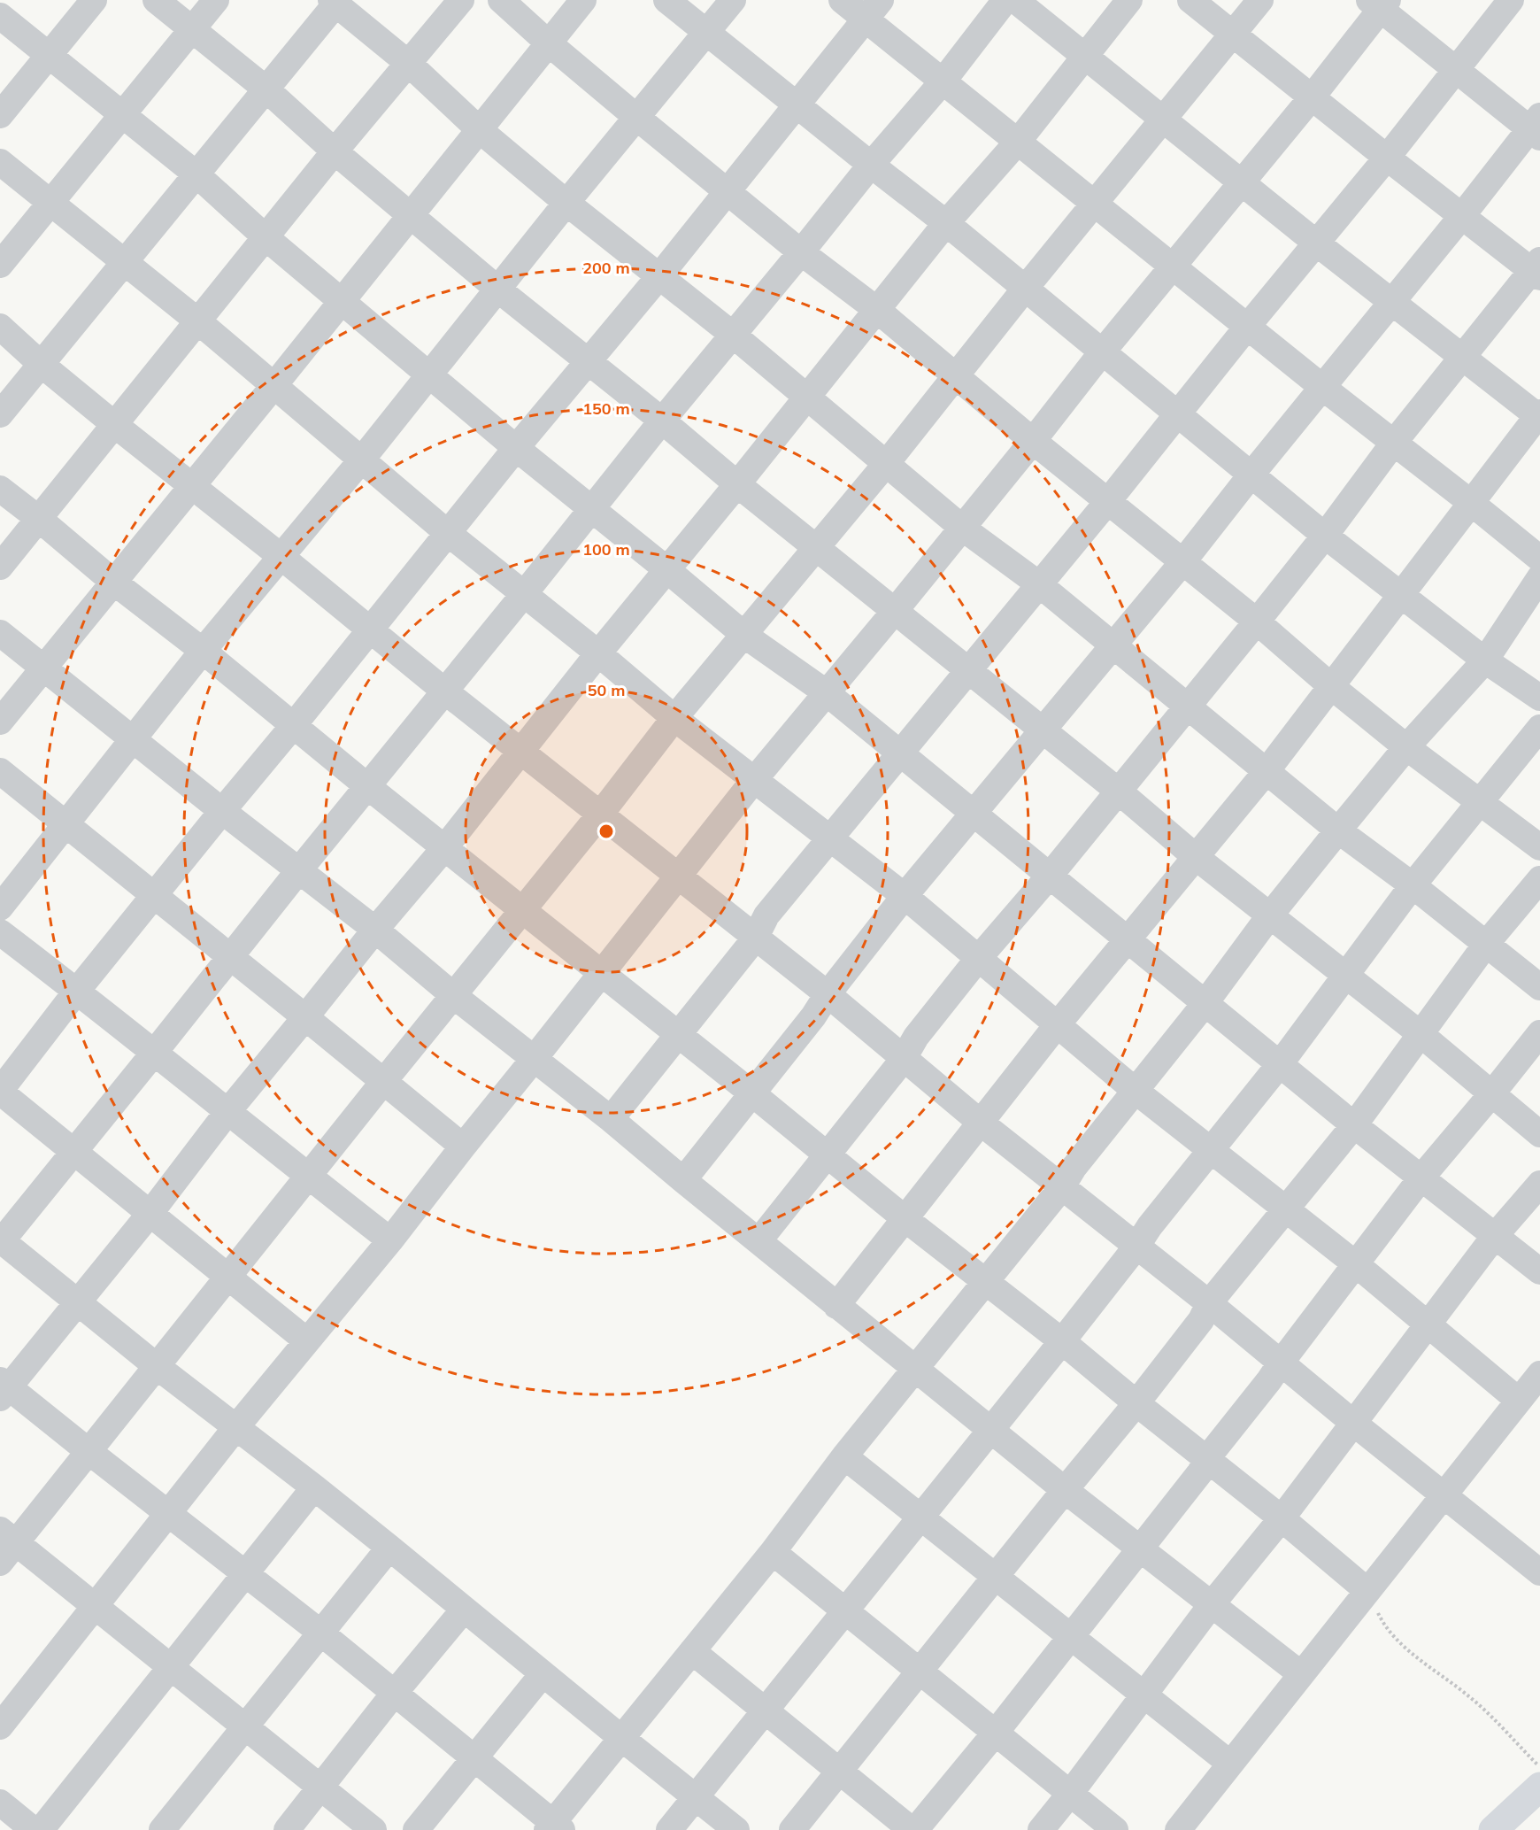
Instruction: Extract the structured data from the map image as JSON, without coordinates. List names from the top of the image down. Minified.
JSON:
{"rings":["200 m","150 m","100 m","50 m"]}
